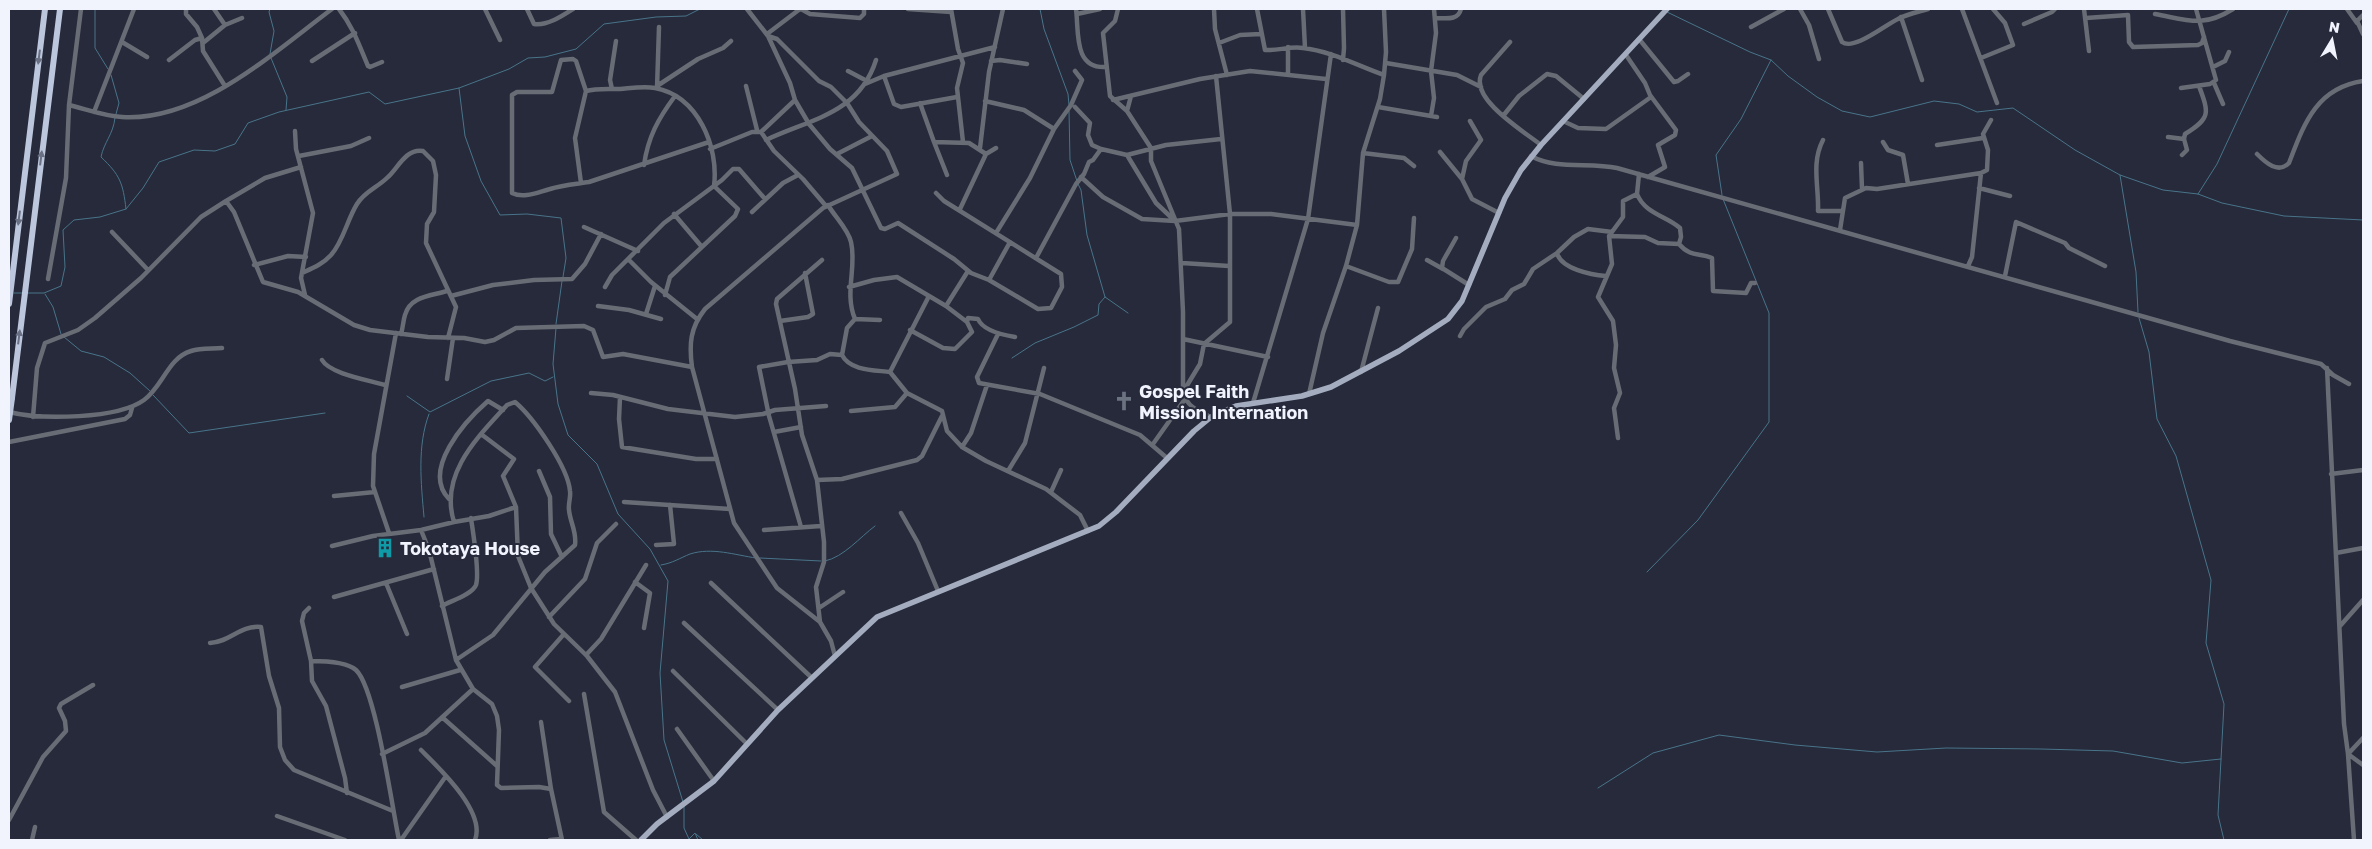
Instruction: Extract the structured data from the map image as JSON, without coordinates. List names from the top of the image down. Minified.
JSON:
{"places":{"church":["Gospel Faith Mission Internation"],"building":["Tokotaya House"]},"north":"top"}
